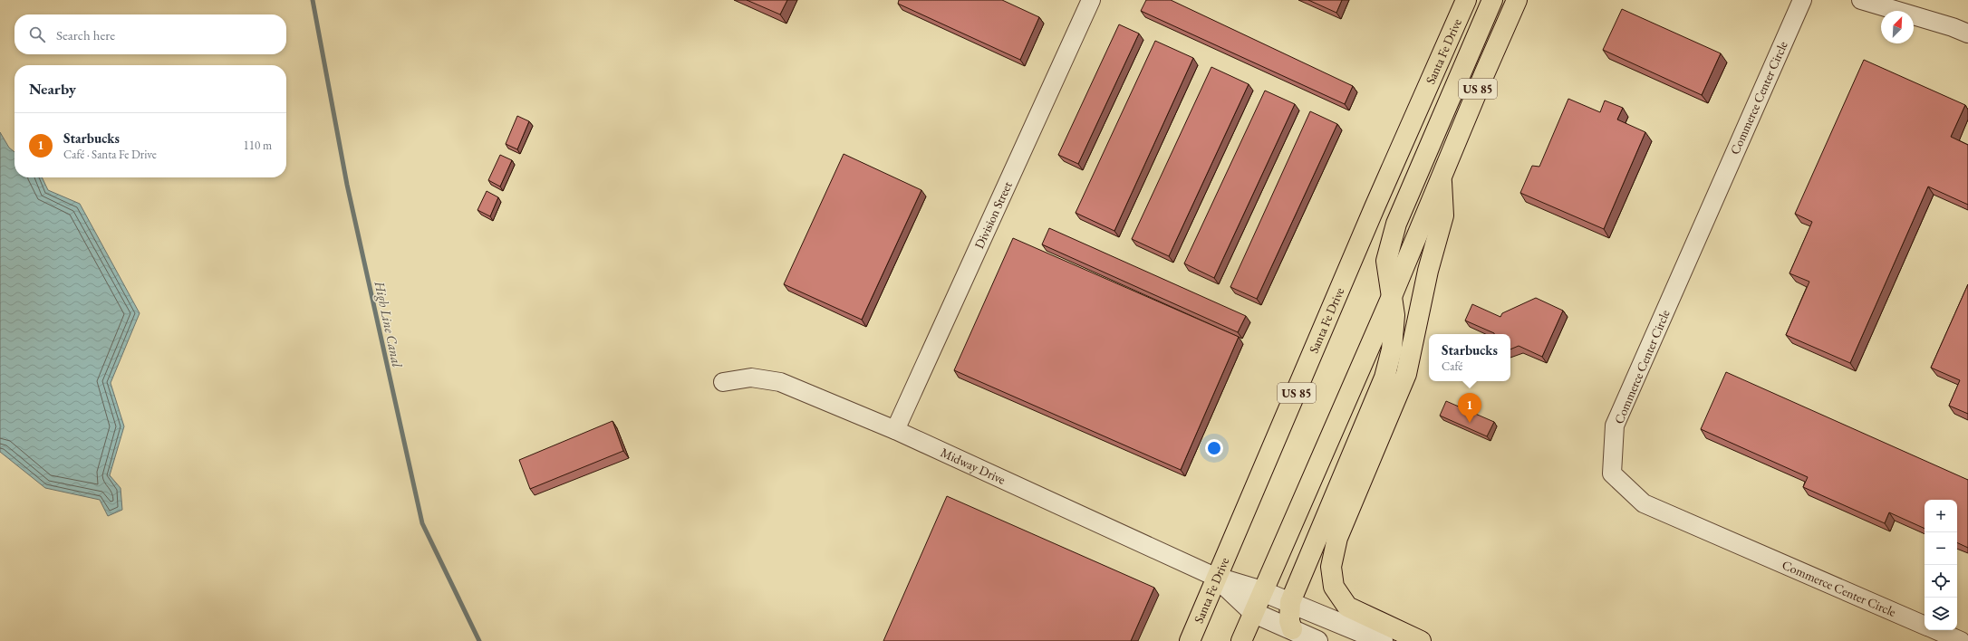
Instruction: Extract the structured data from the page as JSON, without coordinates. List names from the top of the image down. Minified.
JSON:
{"streets":{"highway":["Santa Fe Drive","US 85"],"street":["Commerce Center Circle","Division Street","Midway Drive"]},"crossings":[["Santa Fe Drive","Midway Drive"],["Division Street","Midway Drive"]],"water":["High Line Canal"],"north":"top right","page":{"search":"Search here","heading":"Nearby","list":[{"mark":"1","name":"Starbucks","note":"Café · Santa Fe Drive","value":"110 m"}],"popup":["Starbucks","Café"],"pins":"1","map_buttons":["+","−"]}}
